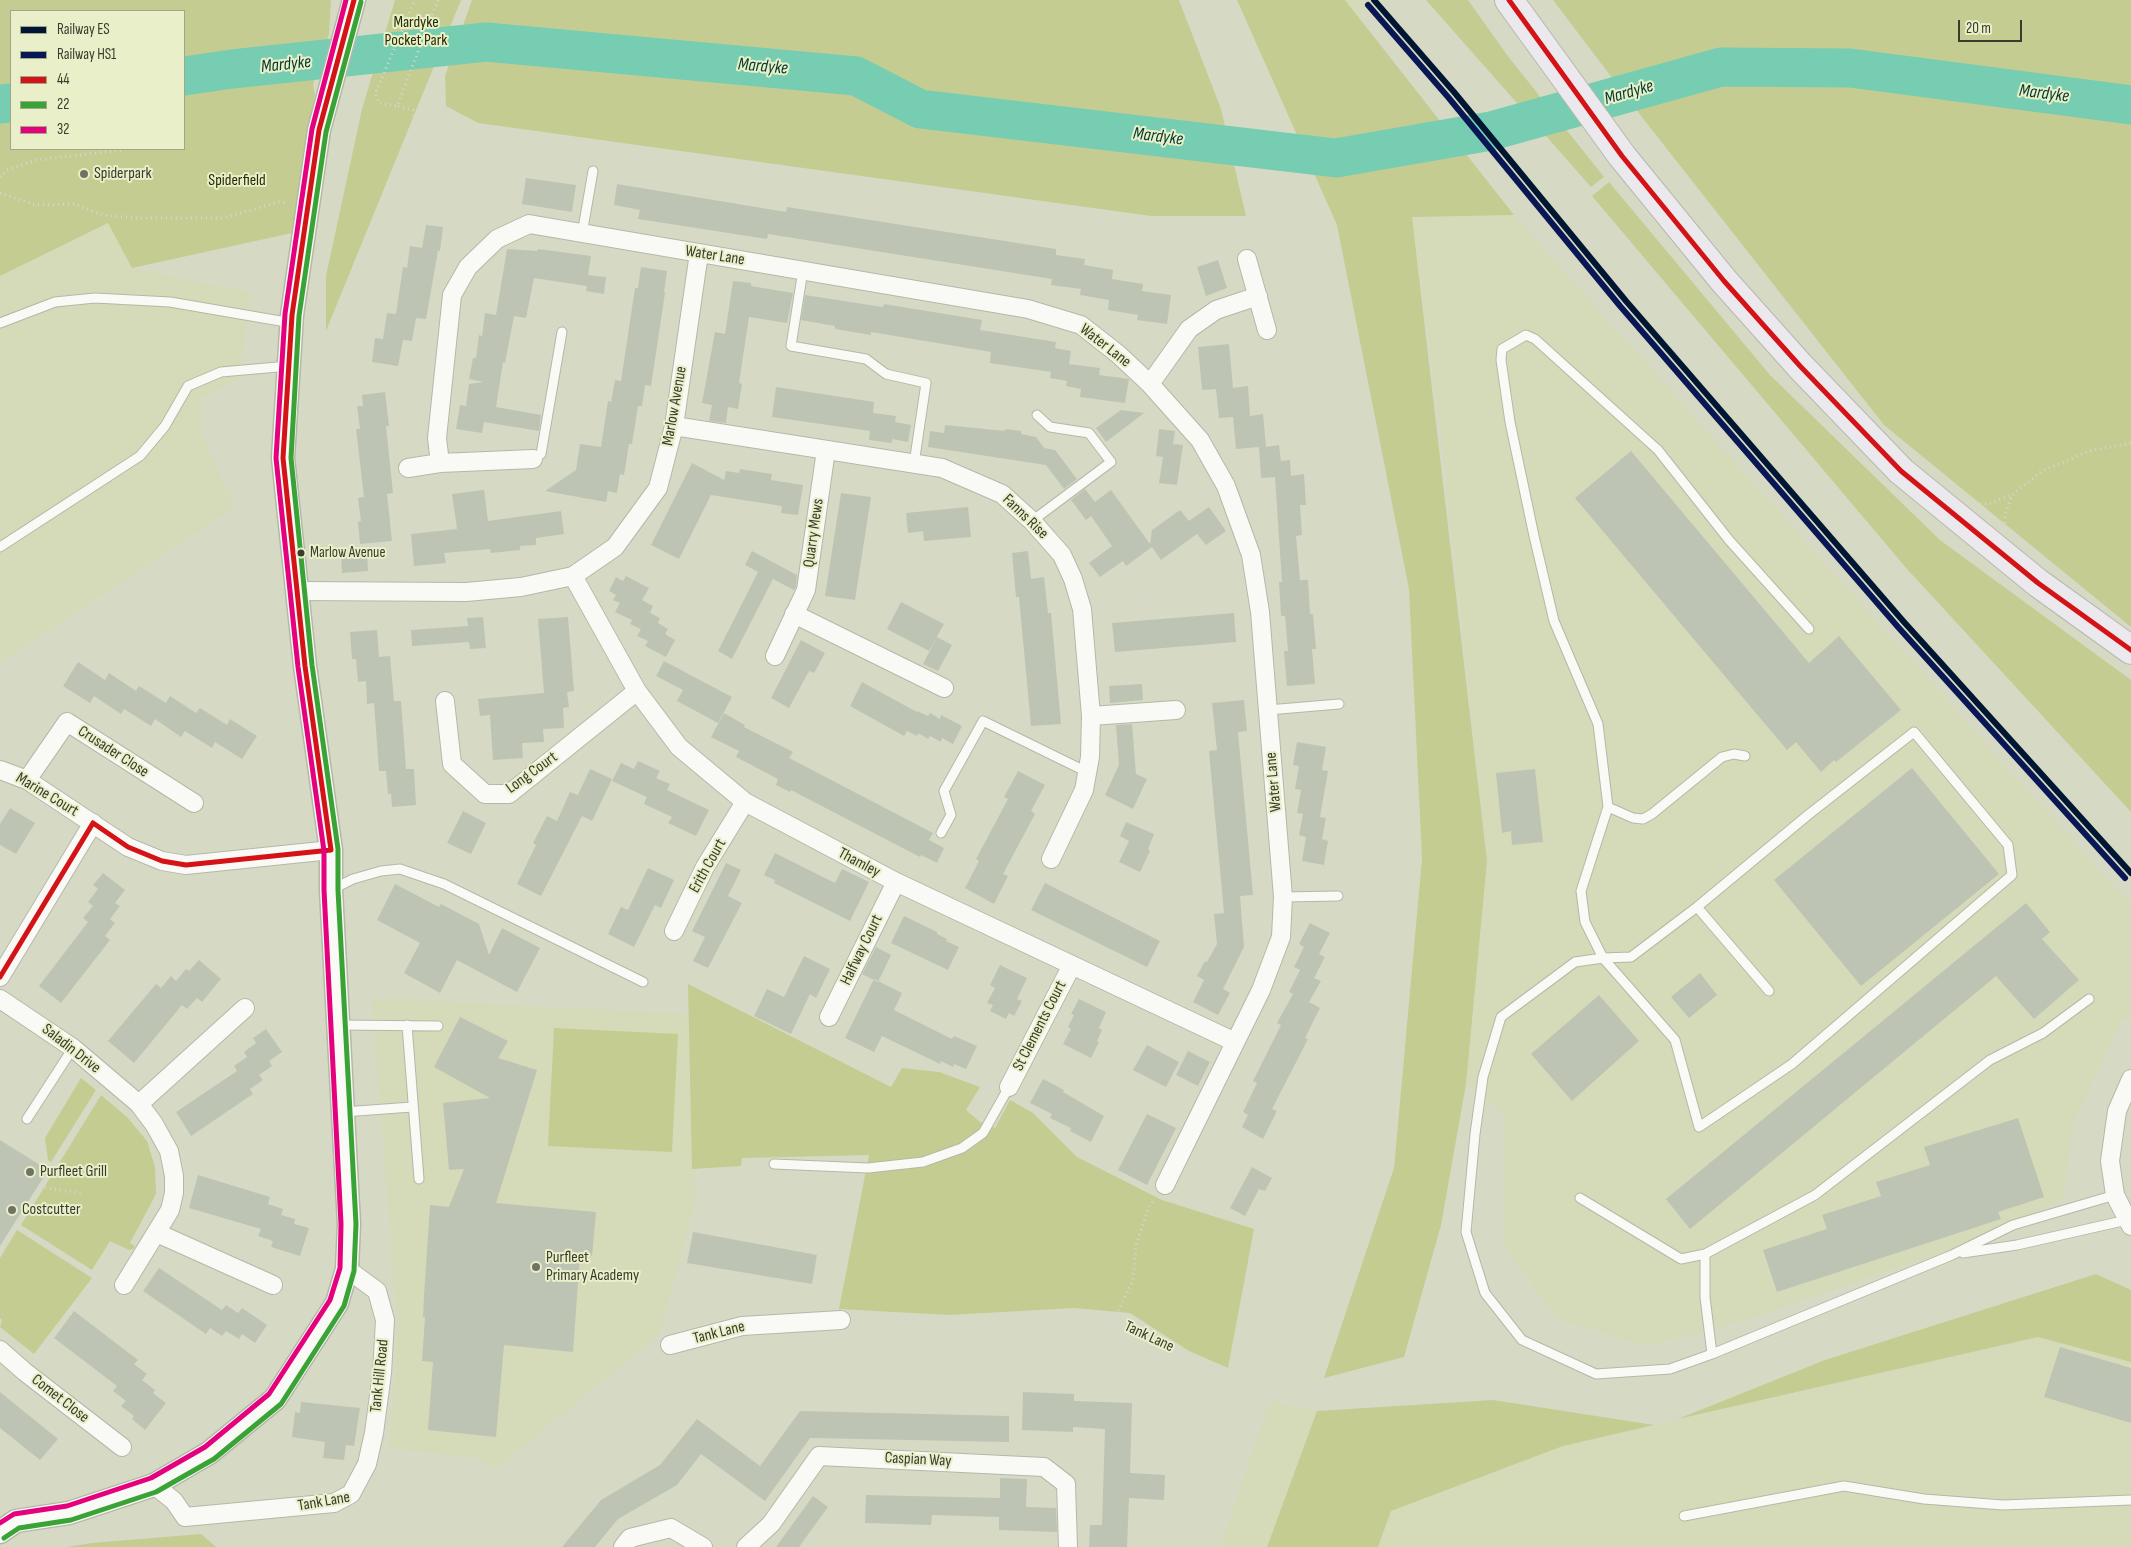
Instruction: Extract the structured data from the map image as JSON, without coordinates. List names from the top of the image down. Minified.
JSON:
{"streets":{"street":["Water Lane","Marlow Avenue","Fanns Rise","Quarry Mews","Crusader Close","Long Court","Marine Court","Thamley","Erith Court","Halfway Court","St Clements Court","Saladin Drive","Tank Lane","Tank Hill Road","Comet Close","Caspian Way"]},"crossings":[["Water Lane","Marlow Avenue"],["Water Lane","Thamley"],["Marlow Avenue","Fanns Rise"],["Marlow Avenue","Thamley"],["Fanns Rise","Quarry Mews"],["Crusader Close","Marine Court"],["Long Court","Thamley"],["Thamley","Erith Court"],["Thamley","Halfway Court"],["Thamley","St Clements Court"],["Tank Lane","Tank Hill Road"]],"water":["Mardyke"],"parks":["Mardyke Pocket Park","Spiderfield"],"places":["Spiderpark","Marlow Avenue","Purfleet Grill","Costcutter","Purfleet Primary Academy"],"lines":["rail line ES","transit line 44","transit line 32","transit line 22","rail line HS1"],"legend":["Railway ES","Railway HS1","44","22","32"],"scale_bar":"20 m"}
